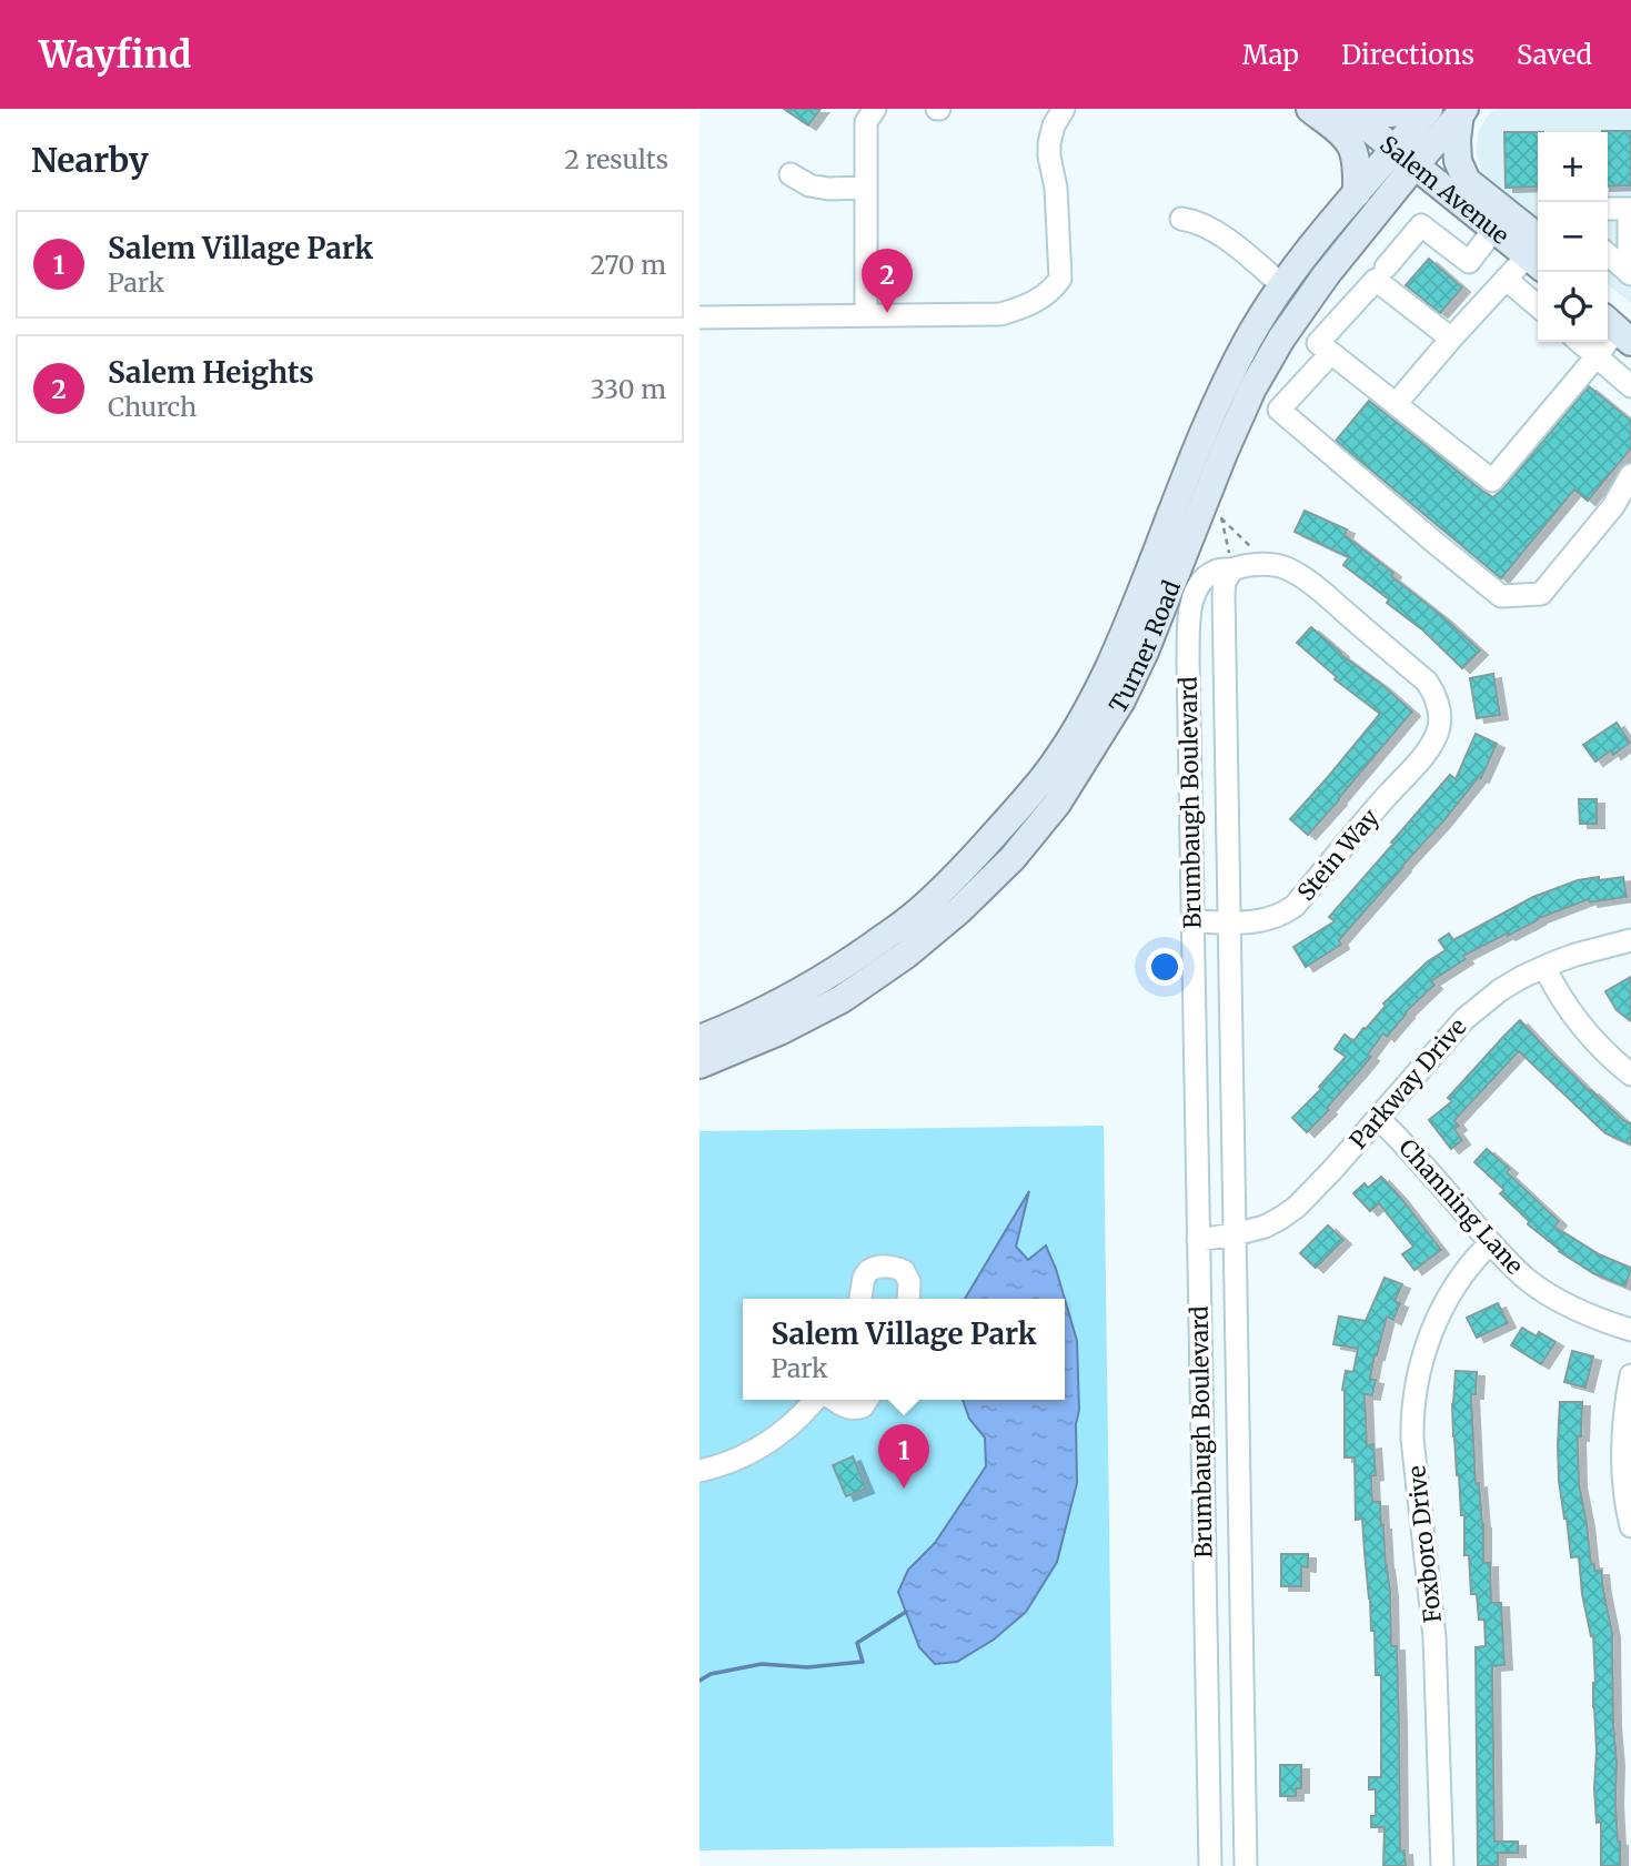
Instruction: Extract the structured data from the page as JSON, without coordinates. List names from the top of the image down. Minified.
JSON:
{"streets":{"main road":["Salem Avenue","Turner Road"],"street":["Brumbaugh Boulevard","Stein Way","Parkway Drive","Channing Lane","Foxboro Drive"]},"crossings":[["Salem Avenue","Turner Road"],["Brumbaugh Boulevard","Stein Way"],["Brumbaugh Boulevard","Parkway Drive"],["Parkway Drive","Channing Lane"],["Channing Lane","Foxboro Drive"]],"page":{"header":"Wayfind","nav":["Map","Directions","Saved"],"heading":["Nearby","2 results"],"map_buttons":["+","−"],"list":[{"mark":"1","name":"Salem Village Park","note":"Park","value":"270 m"},{"mark":"2","name":"Salem Heights","note":"Church","value":"330 m"}],"pins":["2","1"],"popup":["Salem Village Park","Park"]}}
